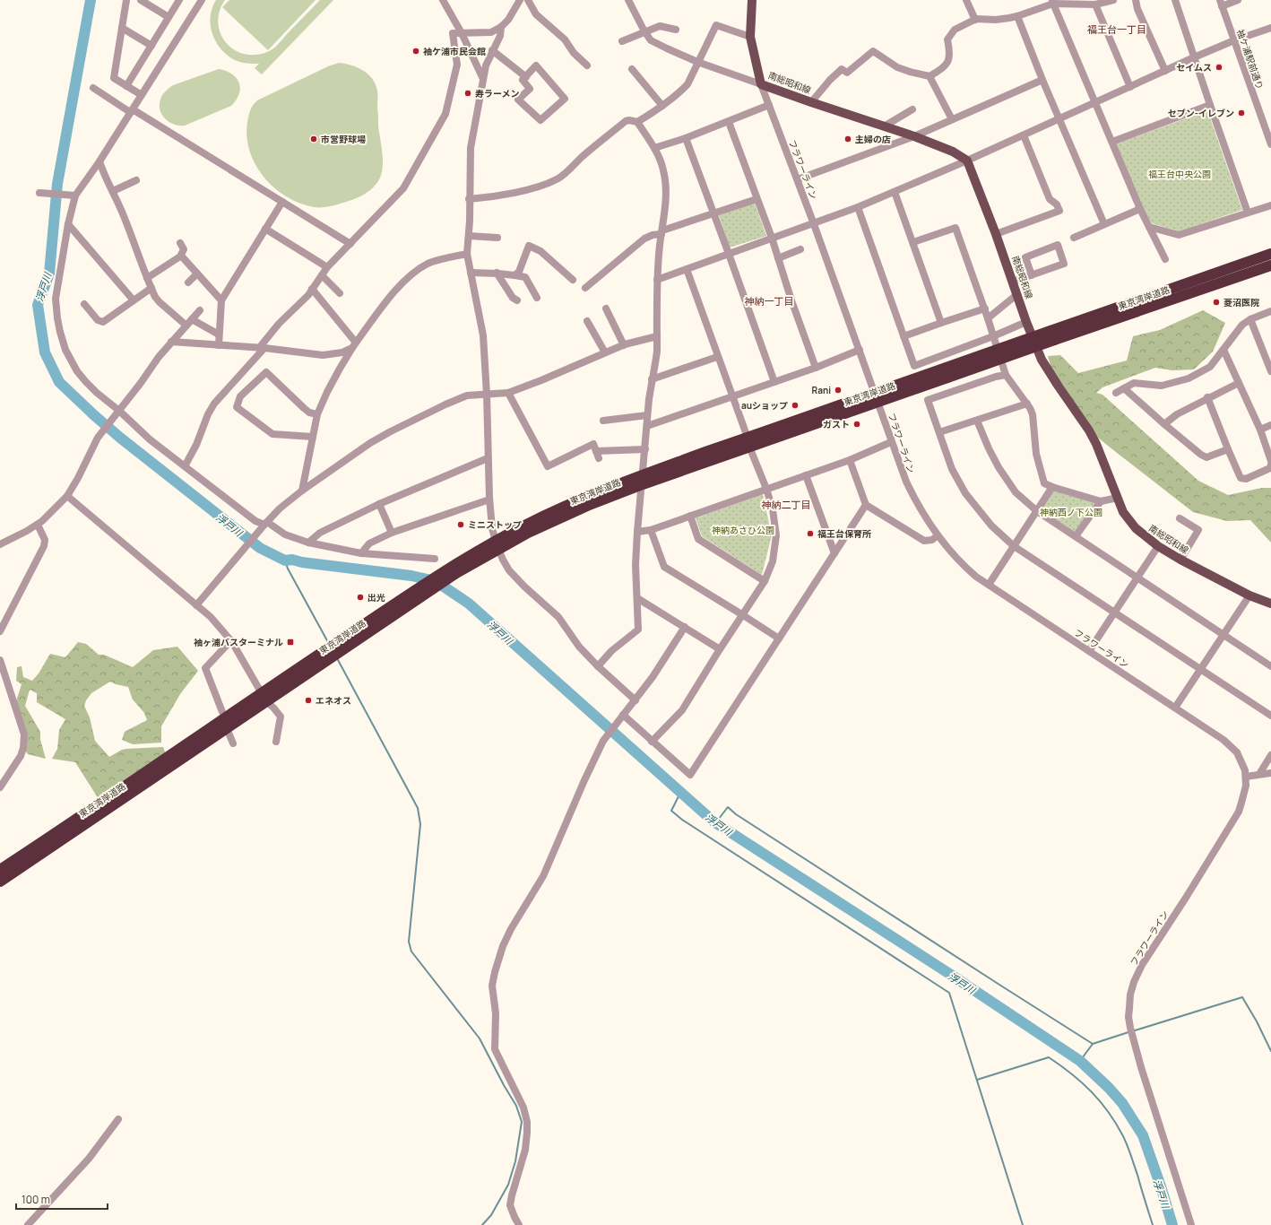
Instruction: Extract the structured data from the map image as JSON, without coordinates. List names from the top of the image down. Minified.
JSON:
{"streets":{"highway":["東京湾岸道路"],"main road":["南総昭和線"],"street":["袖ケ浦駅前通り","フラワーライン"]},"crossings":[["南総昭和線","フラワーライン"],["フラワーライン","東京湾岸道路"]],"districts":["福王台一丁目","神納一丁目","神納二丁目"],"water":["浮戸川"],"parks":["福王台中央公園","神納西ノ下公園","神納あさひ公園"],"places":{"other":["袖ケ浦市民会館","セイムス","寿ラーメン","セブン-イレブン","市営野球場","主婦の店","菱沼医院","Rani","auショップ","ガスト","ミニストップ","福王台保育所","出光","エネオス"],"transit":["袖ヶ浦バスターミナル"]},"scale_bar":"100 m"}
